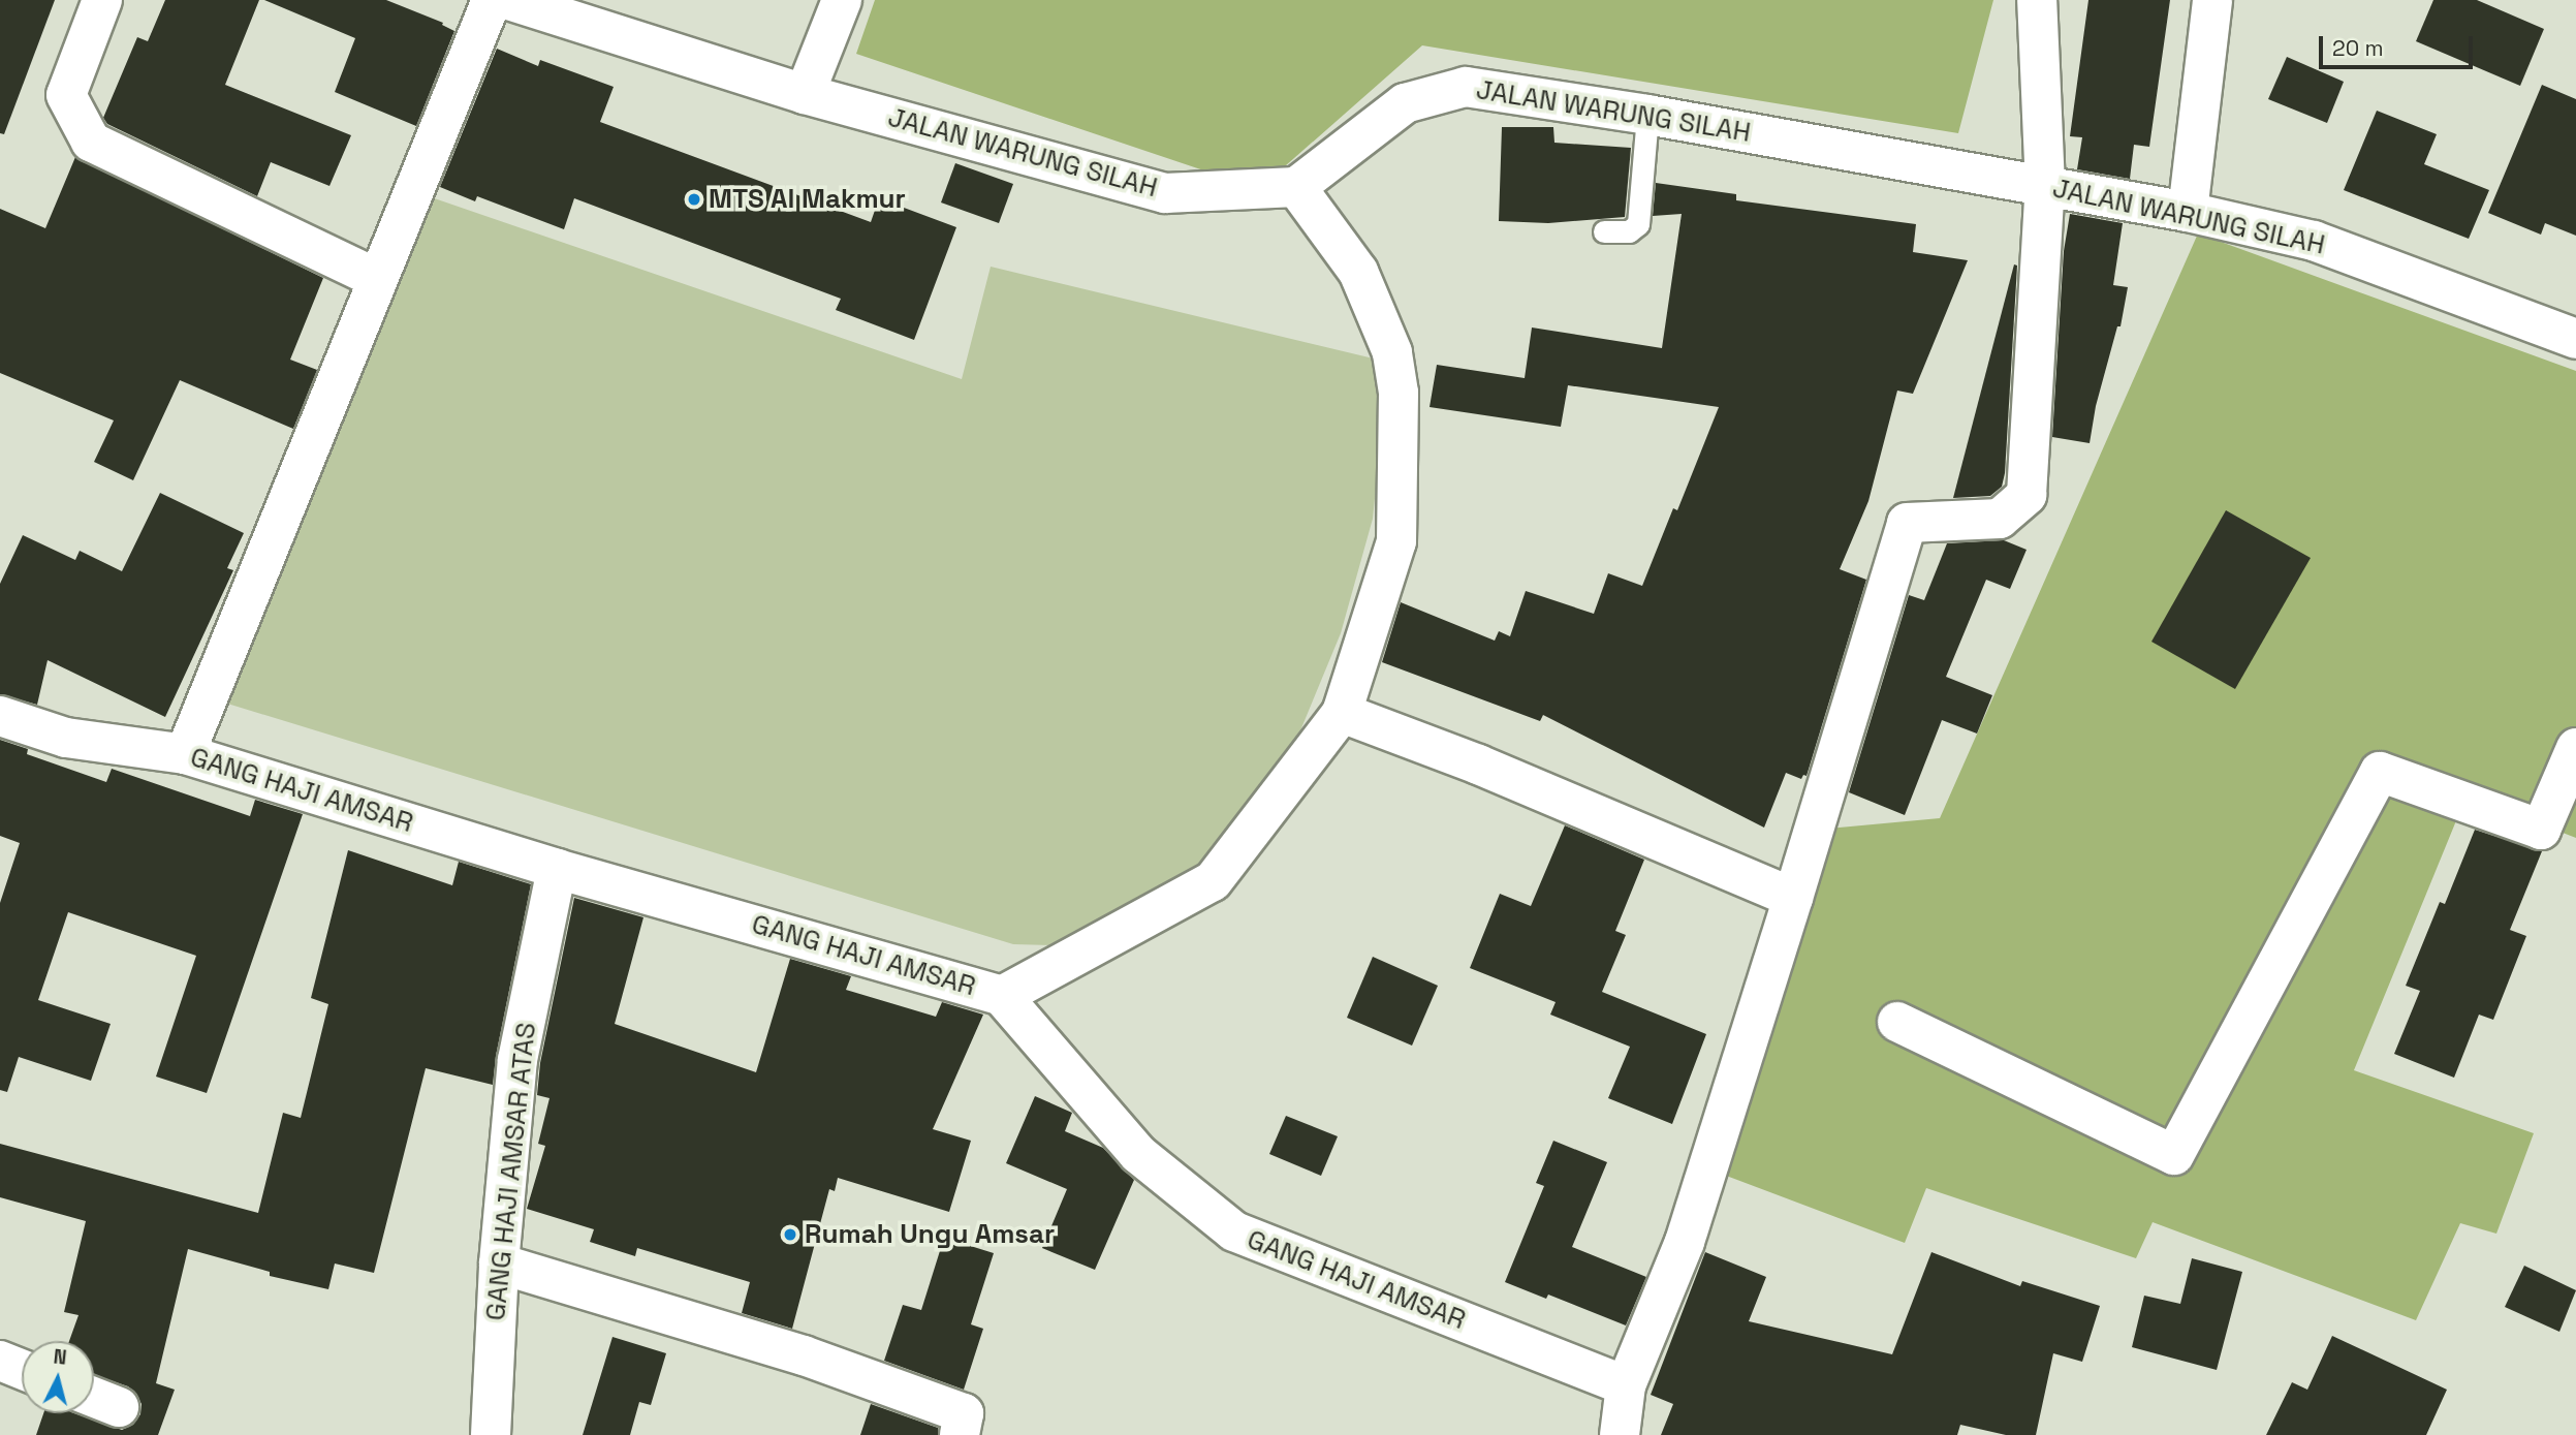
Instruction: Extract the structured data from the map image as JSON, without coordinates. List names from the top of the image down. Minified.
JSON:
{"streets":{"street":["JALAN WARUNG SILAH","GANG HAJI AMSAR","GANG HAJI AMSAR ATAS"]},"crossings":[["GANG HAJI AMSAR","GANG HAJI AMSAR ATAS"]],"places":["MTS Al Makmur","Rumah Ungu Amsar"],"scale_bar":"20 m","north":"top"}
